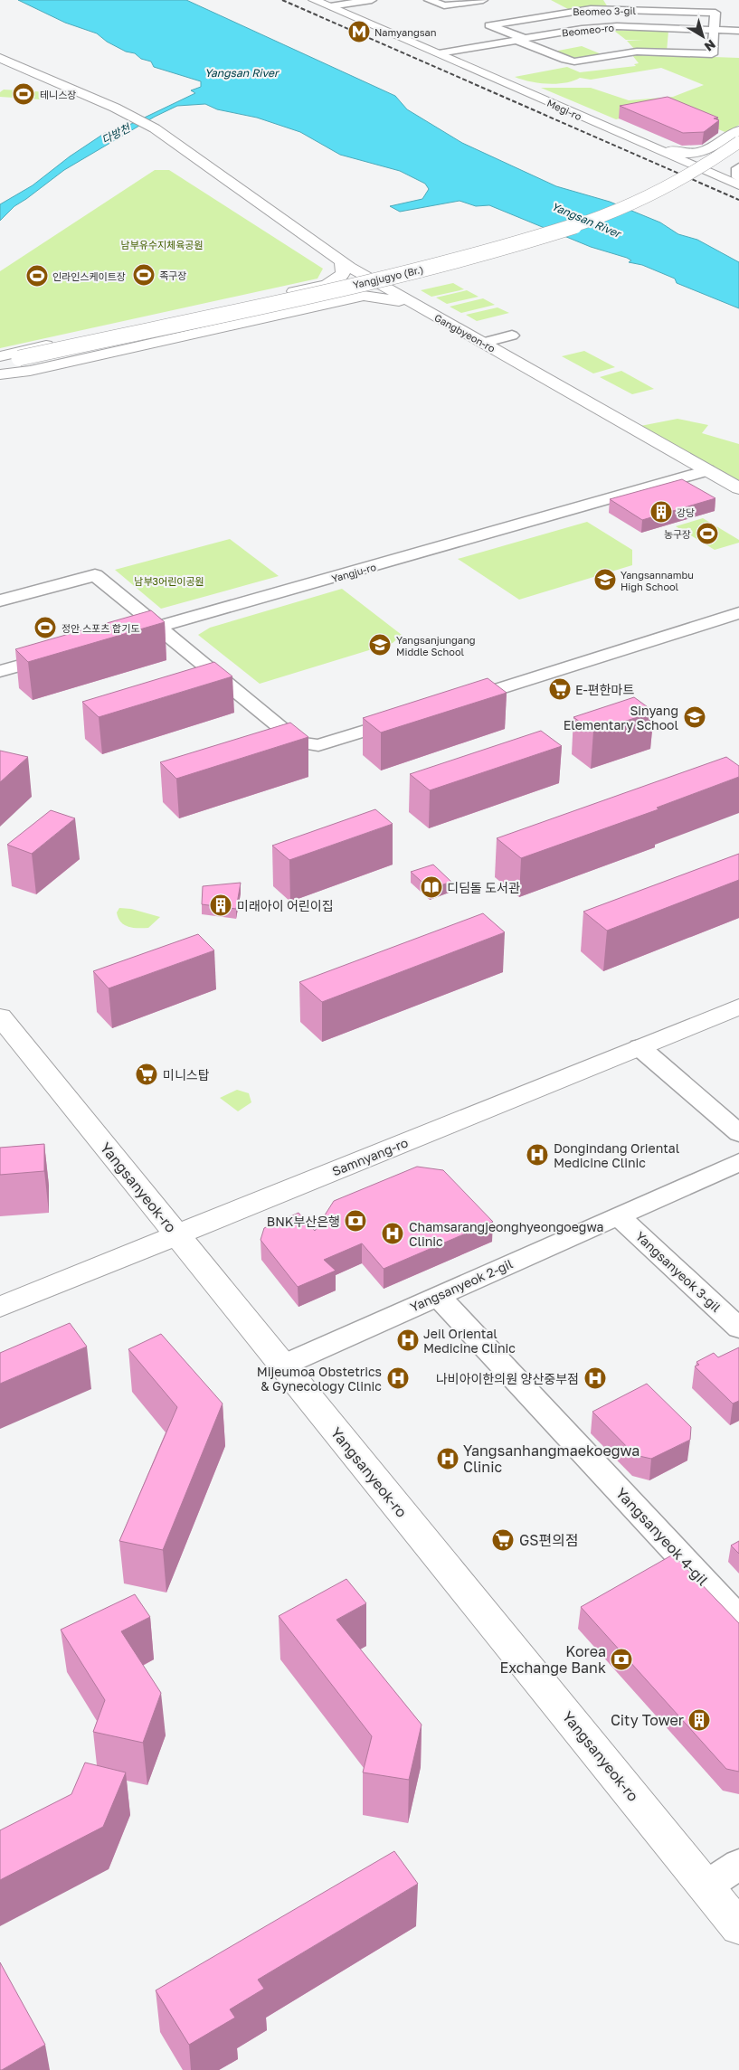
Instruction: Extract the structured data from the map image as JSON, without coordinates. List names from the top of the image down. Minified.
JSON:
{"streets":{"street":["Beomeo 3-gil","Beomeo-ro","Megi-ro","Yangjugyo (Br.)","Gangbyeon-ro","Yangju-ro","Samnyang-ro","Yangsanyeok-ro","Yangsanyeok 3-gil","Yangsanyeok 2-gil","Yangsanyeok 4-gil"]},"crossings":[["Beomeo 3-gil","Beomeo-ro"],["Beomeo-ro","Megi-ro"],["Gangbyeon-ro","Yangju-ro"],["Samnyang-ro","Yangsanyeok-ro"],["Yangsanyeok-ro","Yangsanyeok 2-gil"],["Yangsanyeok 3-gil","Yangsanyeok 2-gil"],["Yangsanyeok 2-gil","Yangsanyeok 4-gil"]],"water":["Yangsan River","다방천"],"parks":["남부유수지체육공원","남부3어린이공원"],"places":{"metro station":["Namyangsan"],"sports":["테니스장","족구장","인라인스케이트장","농구장","정안 스포츠 합기도"],"building":["강당","미래아이 어린이집","City Tower"],"school or university":["Yangsannambu High School","Yangsanjungang Middle School","Sinyang Elementary School"],"supermarket":["E-편한마트","미니스탑","GS편의점"],"library":["디딤돌 도서관"],"hospital":["Dongindang Oriental Medicine Clinic","Chamsarangjeonghyeongoegwa Clinic","Jeil Oriental Medicine Clinic","Mijeumoa Obstetrics & Gynecology Clinic","나비아이한의원 양산중부점","Yangsanhangmaekoegwa Clinic"],"bank":["BNK부산은행","Korea Exchange Bank"]},"north":"bottom right"}
